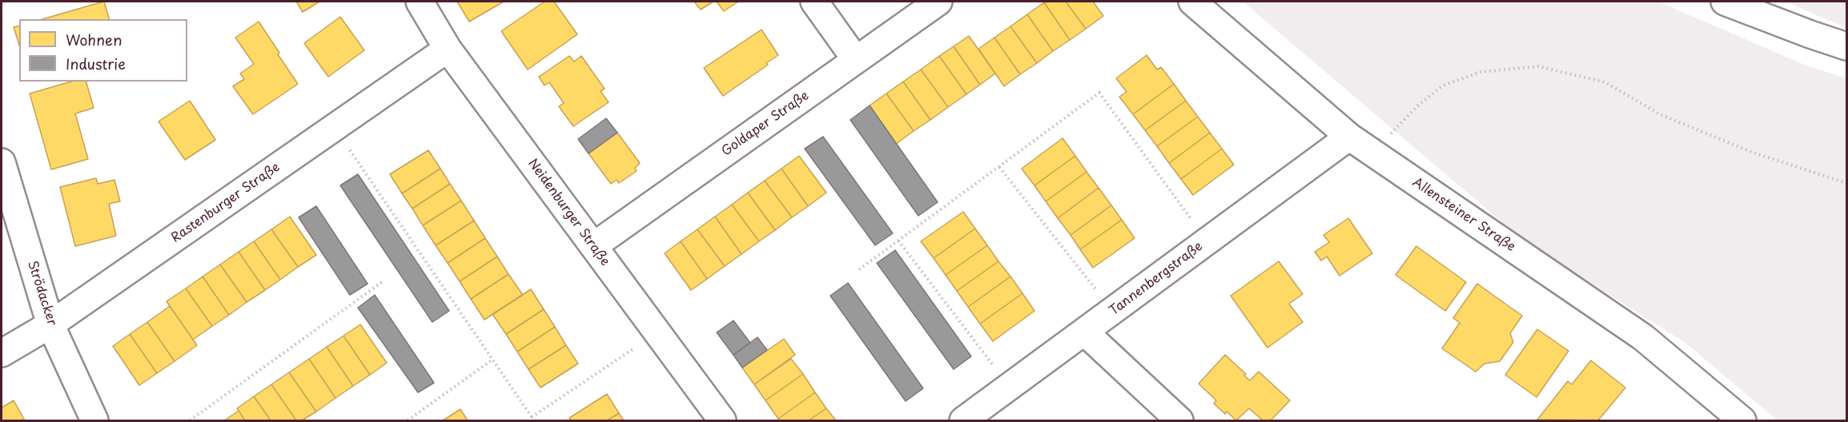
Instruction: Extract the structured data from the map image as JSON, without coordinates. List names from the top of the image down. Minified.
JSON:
{"streets":{"street":["Goldaper Straße","Rastenburger Straße","Neidenburger Straße","Allensteiner Straße","Tannenbergstraße","Strödacker"]},"crossings":[["Goldaper Straße","Neidenburger Straße"],["Rastenburger Straße","Neidenburger Straße"],["Rastenburger Straße","Strödacker"],["Allensteiner Straße","Tannenbergstraße"]],"legend":["Wohnen","Industrie"]}
